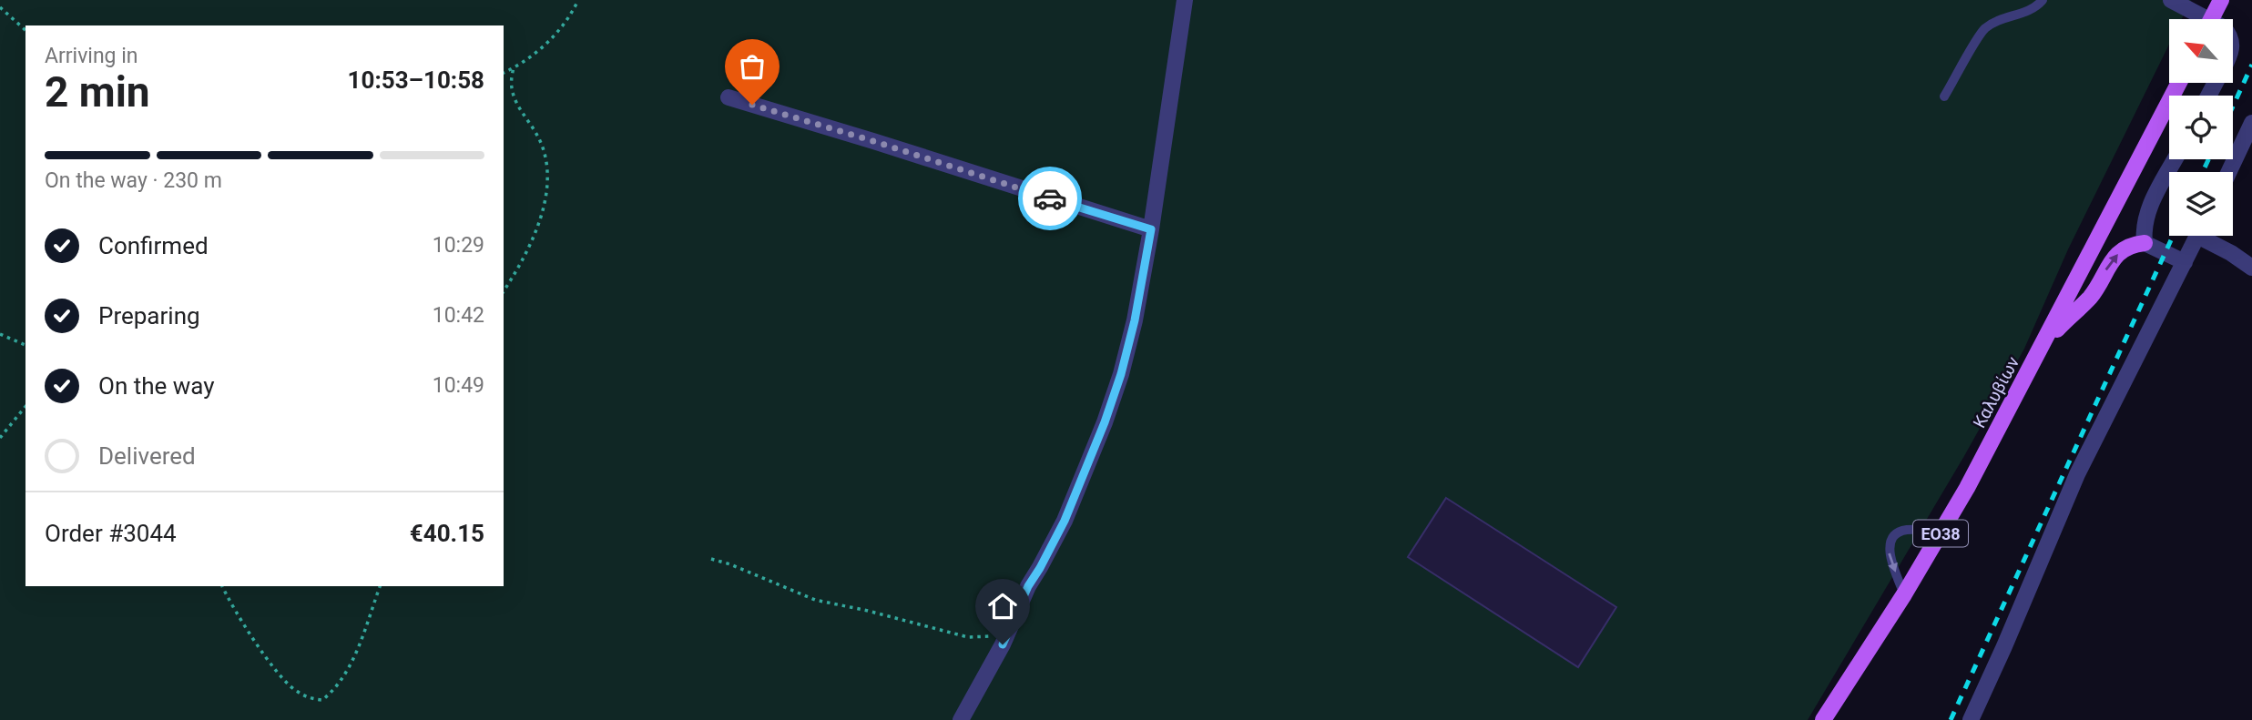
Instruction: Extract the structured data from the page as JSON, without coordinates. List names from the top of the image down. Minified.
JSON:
{"streets":{"main road":["Καλυβίων","ΕΟ38"]},"north":"top left","page":{"heading":["2 min","Arriving in","10:53–10:58"],"panel":["Order #3044","€40.15"],"bar":"On the way · 230 m","list":[["Confirmed","10:29"],["Preparing","10:42"],["On the way","10:49"],"Delivered"]}}
